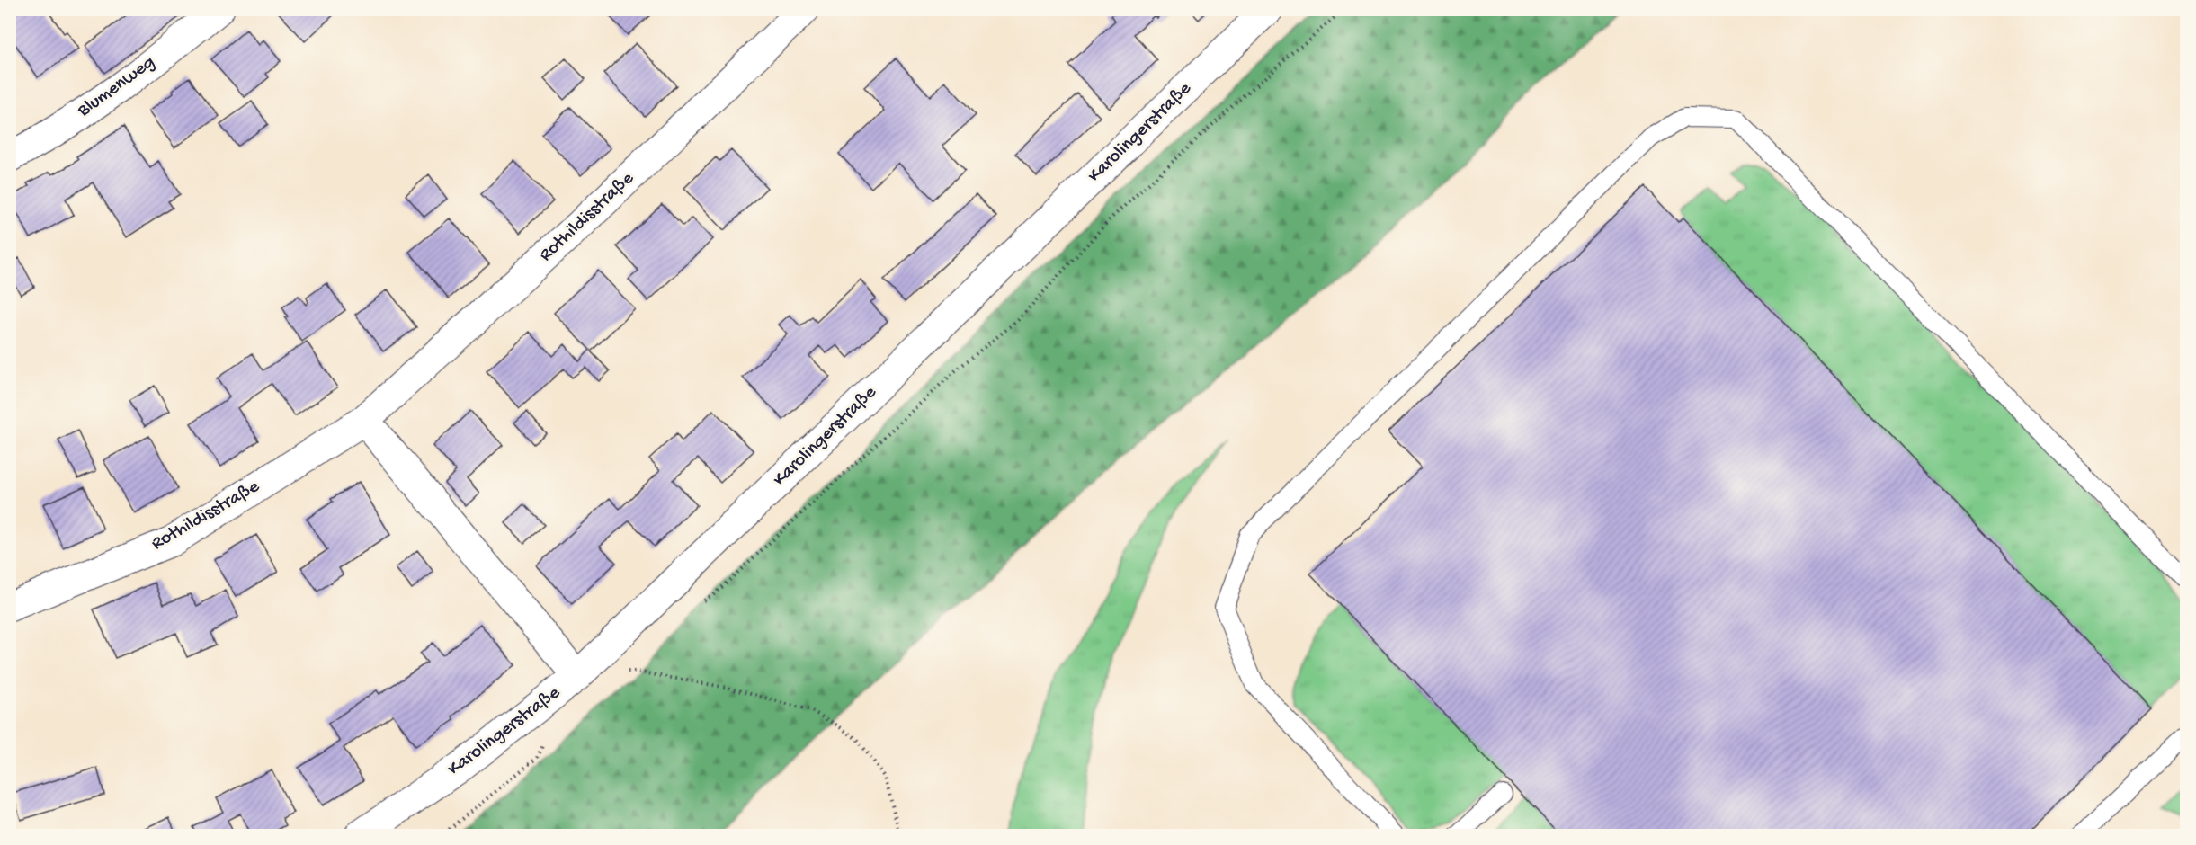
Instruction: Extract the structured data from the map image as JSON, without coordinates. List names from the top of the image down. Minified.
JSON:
{"streets":{"street":["Blumenweg","Karolingerstraße","Rothildisstraße"]}}
